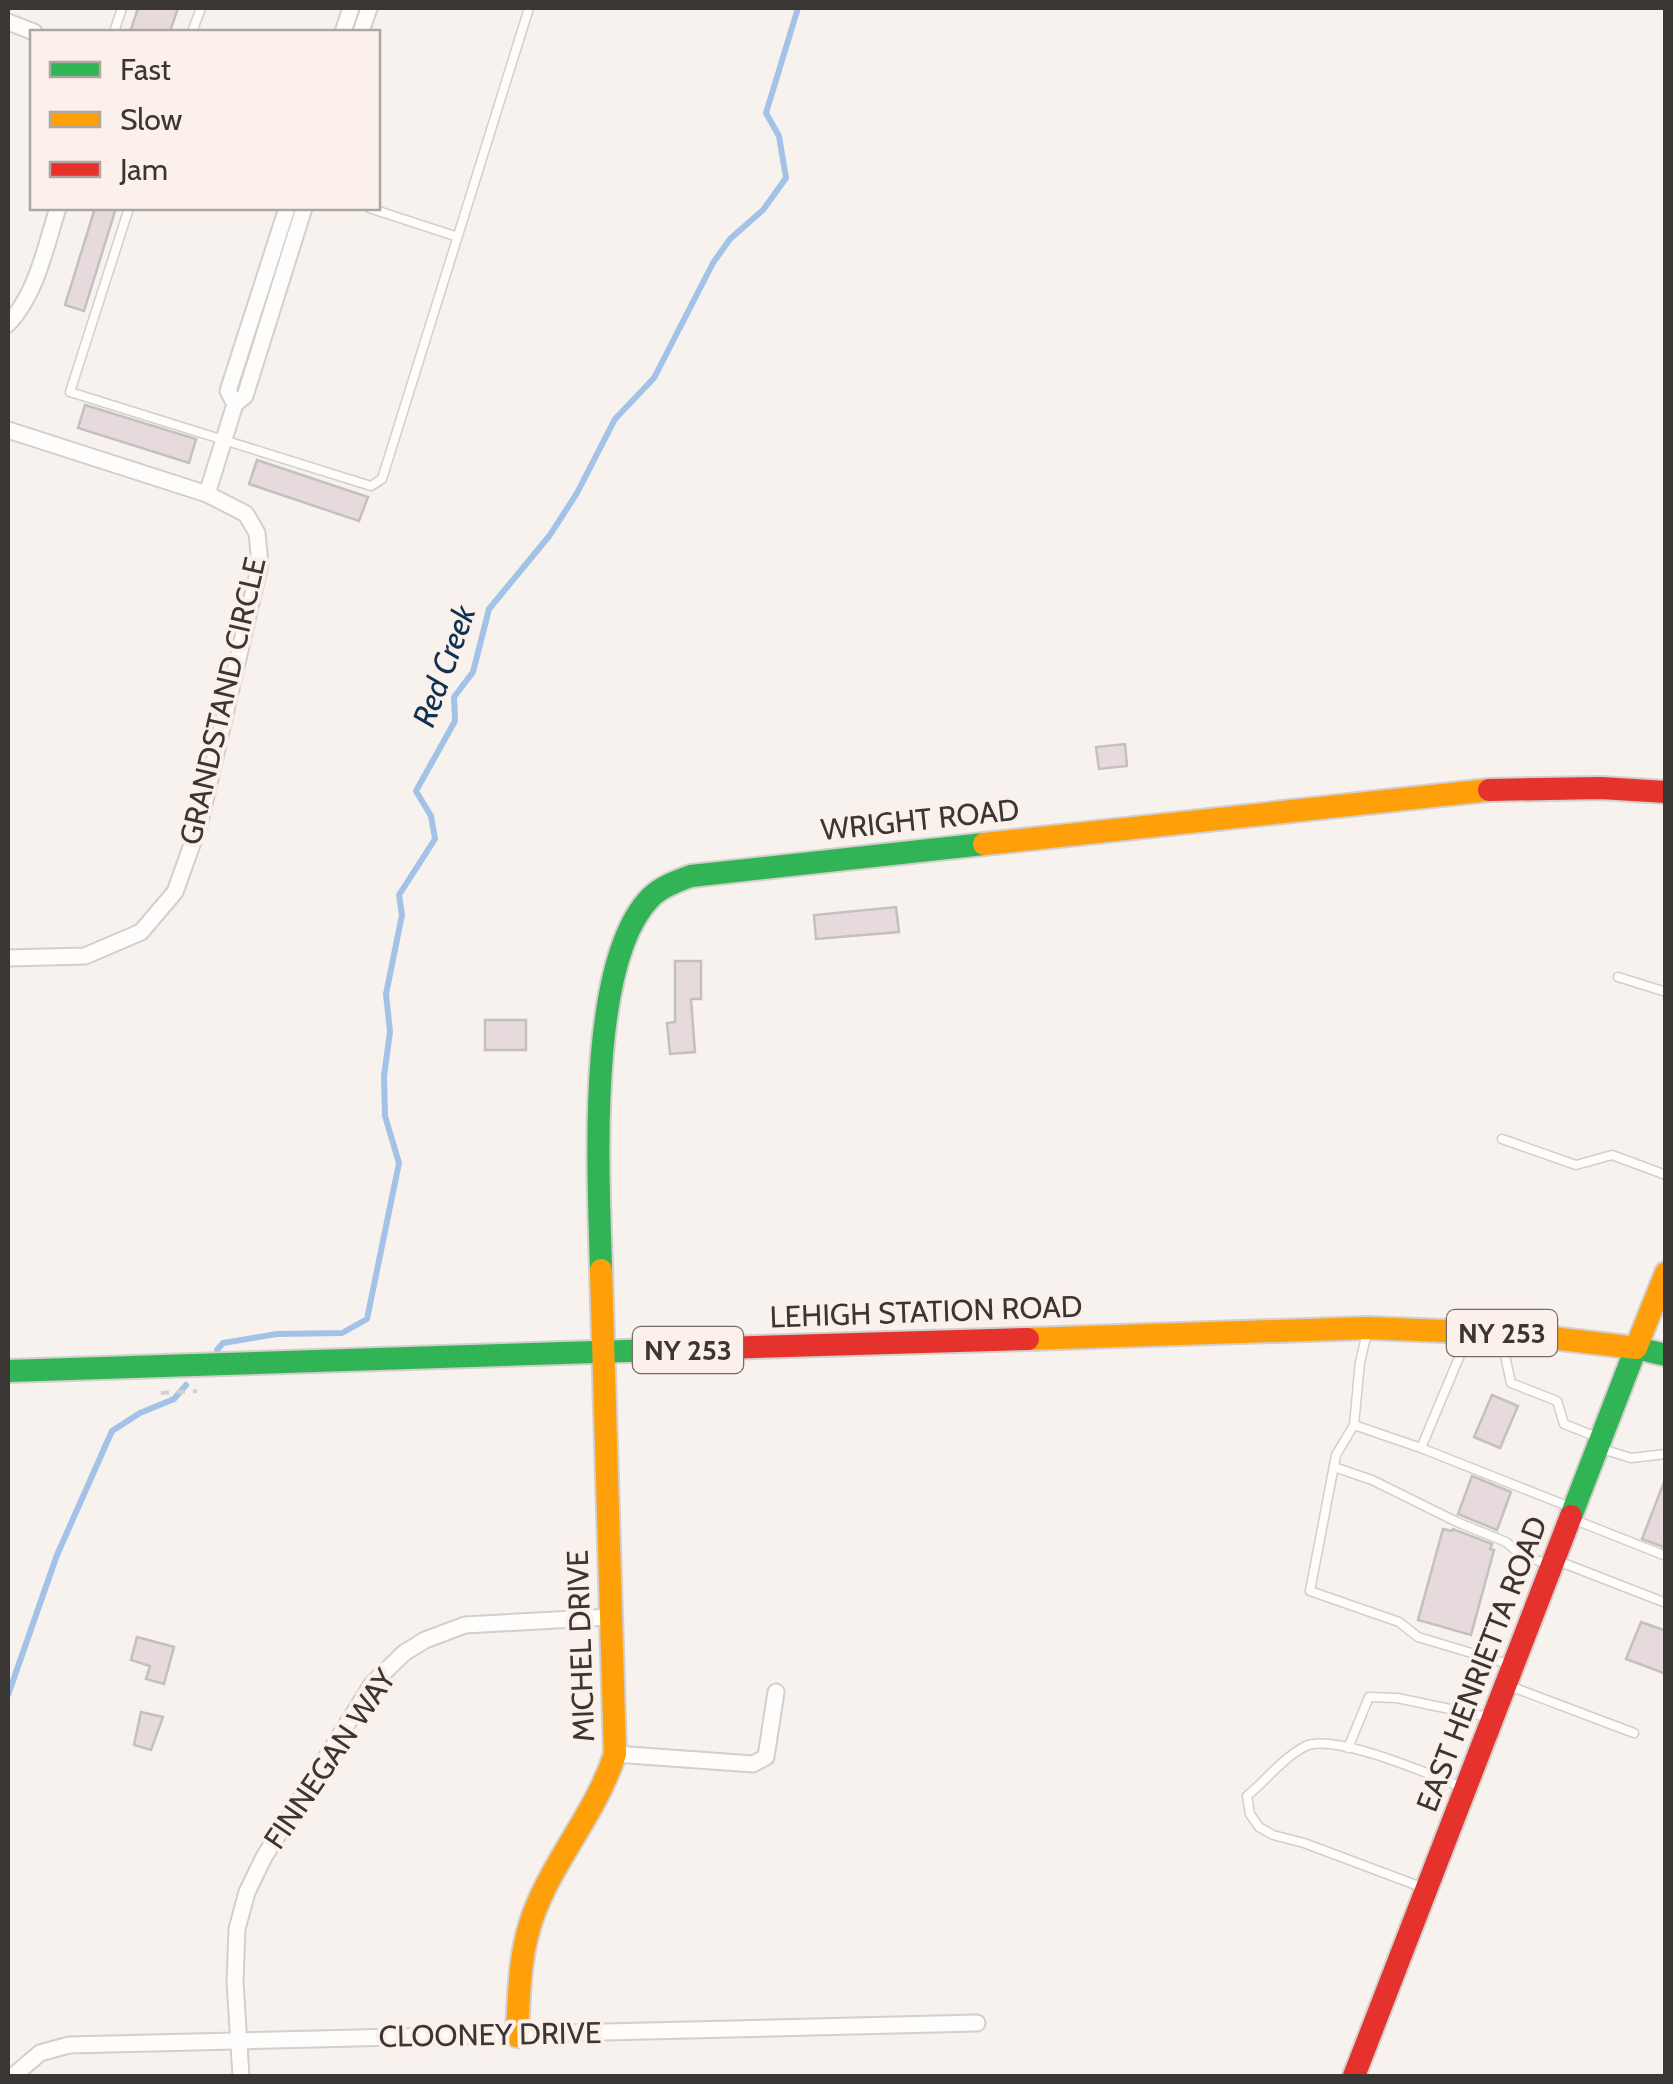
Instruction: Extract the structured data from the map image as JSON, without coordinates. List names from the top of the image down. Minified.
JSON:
{"streets":{"main road":["WRIGHT ROAD","LEHIGH STATION ROAD","NY 253","MICHEL DRIVE","EAST HENRIETTA ROAD"],"street":["GRANDSTAND CIRCLE","FINNEGAN WAY","CLOONEY DRIVE"]},"crossings":[["WRIGHT ROAD","LEHIGH STATION ROAD"],["WRIGHT ROAD","MICHEL DRIVE"],["LEHIGH STATION ROAD","MICHEL DRIVE"],["LEHIGH STATION ROAD","EAST HENRIETTA ROAD"],["MICHEL DRIVE","FINNEGAN WAY"],["MICHEL DRIVE","CLOONEY DRIVE"],["FINNEGAN WAY","CLOONEY DRIVE"]],"water":["Red Creek"],"legend":["Fast","Slow","Jam"]}
